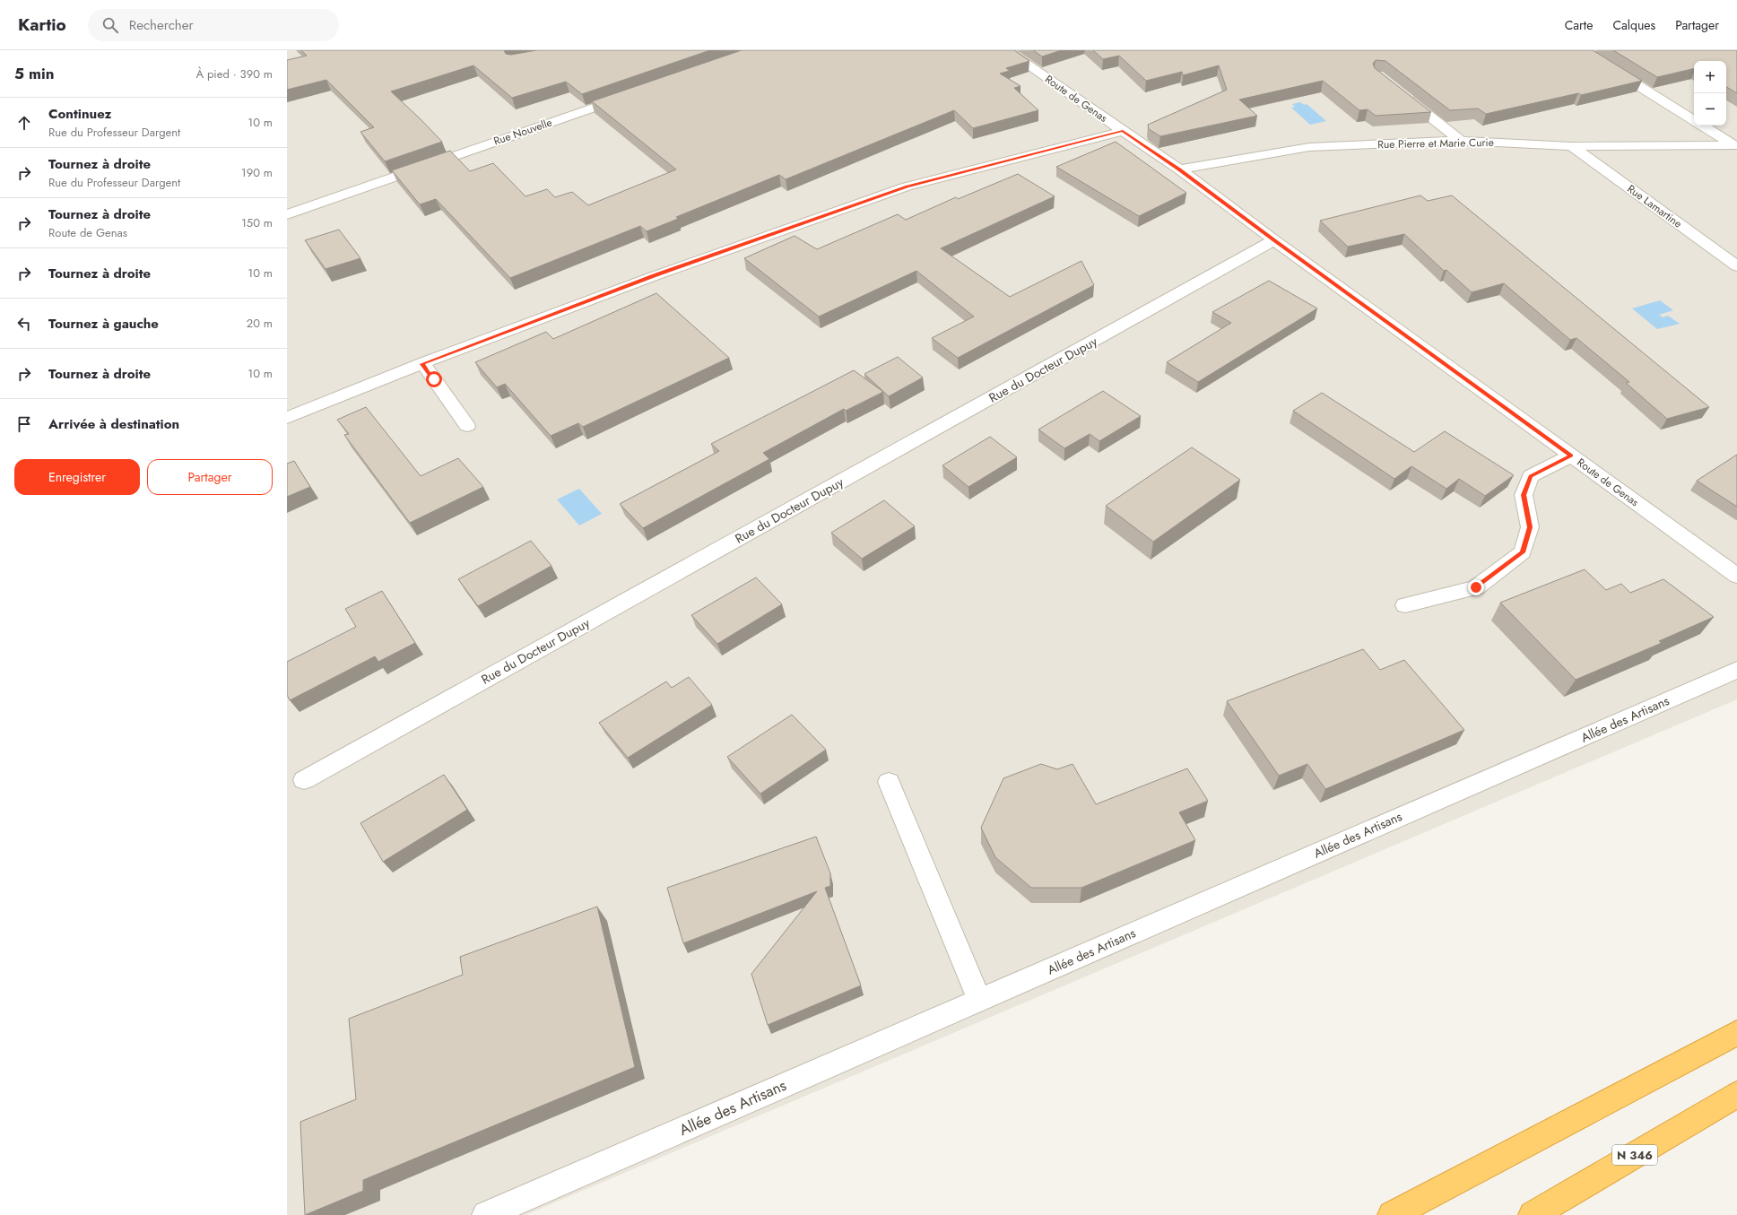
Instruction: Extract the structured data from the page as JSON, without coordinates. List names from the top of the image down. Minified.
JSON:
{"streets":{"highway":["N 346"],"street":["Route de Genas","Rue Nouvelle","Rue Pierre et Marie Curie","Rue Lamartine","Rue du Docteur Dupuy","Allée des Artisans"]},"crossings":[["Route de Genas","Rue Pierre et Marie Curie"],["Route de Genas","Rue du Docteur Dupuy"],["Rue Pierre et Marie Curie","Rue Lamartine"]],"page":{"header":"Kartio","search":"Rechercher","nav":["Carte","Calques","Partager"],"heading":["5 min","À pied · 390 m"],"map_buttons":["+","−"],"list":[["Continuez","Rue du Professeur Dargent","10 m"],["Tournez à droite","Rue du Professeur Dargent","190 m"],["Tournez à droite","Route de Genas","150 m"],["Tournez à droite","10 m"],["Tournez à gauche","20 m"],["Tournez à droite","10 m"],"Arrivée à destination"],"buttons":["Enregistrer","Partager"]}}
